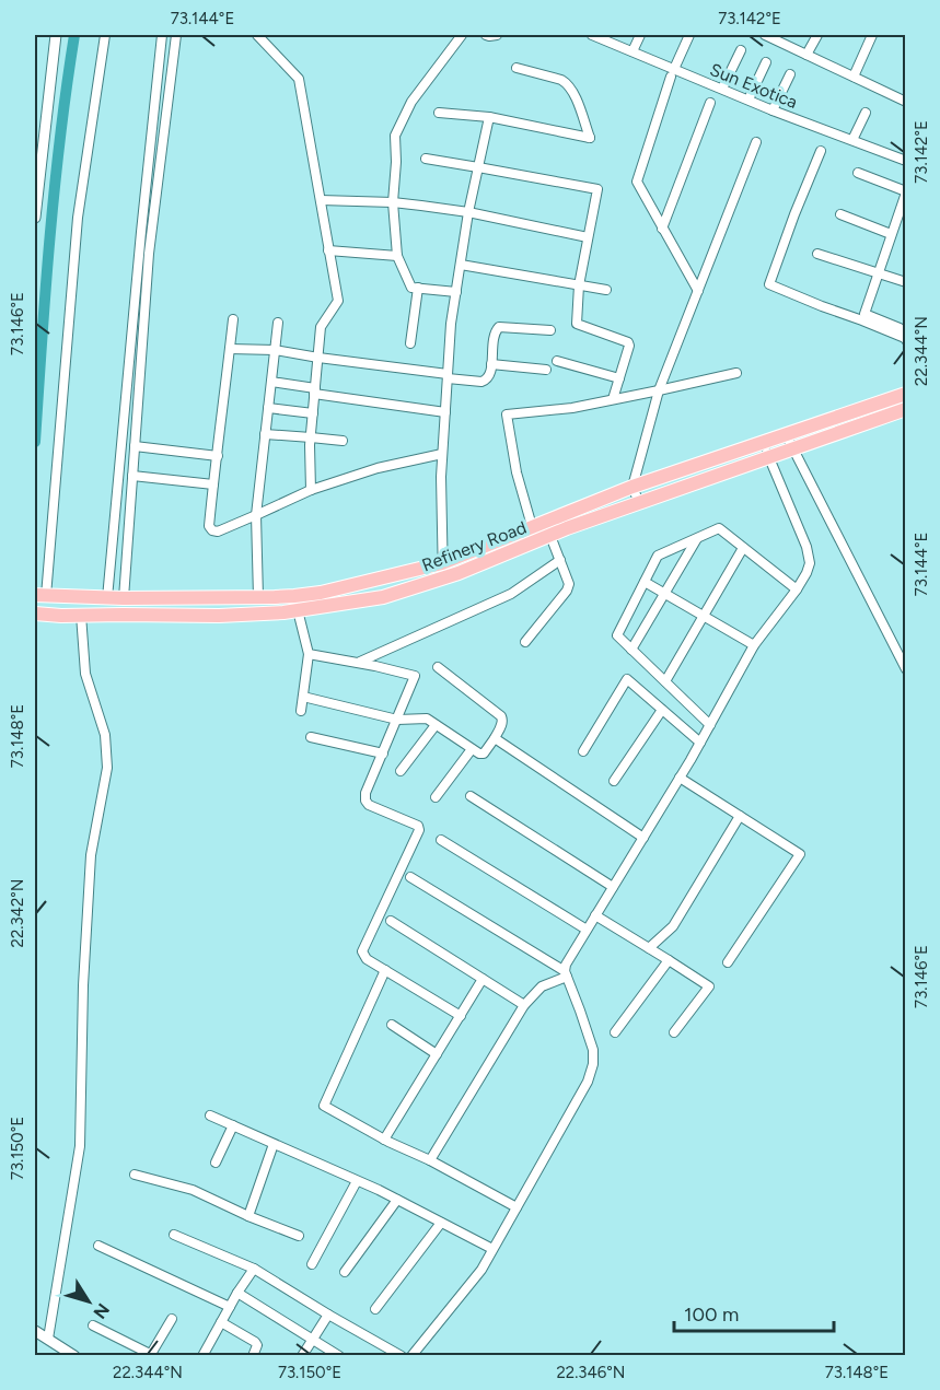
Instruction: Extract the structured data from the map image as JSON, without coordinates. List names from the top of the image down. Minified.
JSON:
{"streets":{"main road":["Refinery Road"],"street":["Sun Exotica"]},"scale_bar":"100 m","north":"bottom right","coordinates":["73.144°E","73.142°E","73.146°E","22.344°N","73.148°E","22.342°N","73.150°E","22.346°N"]}
